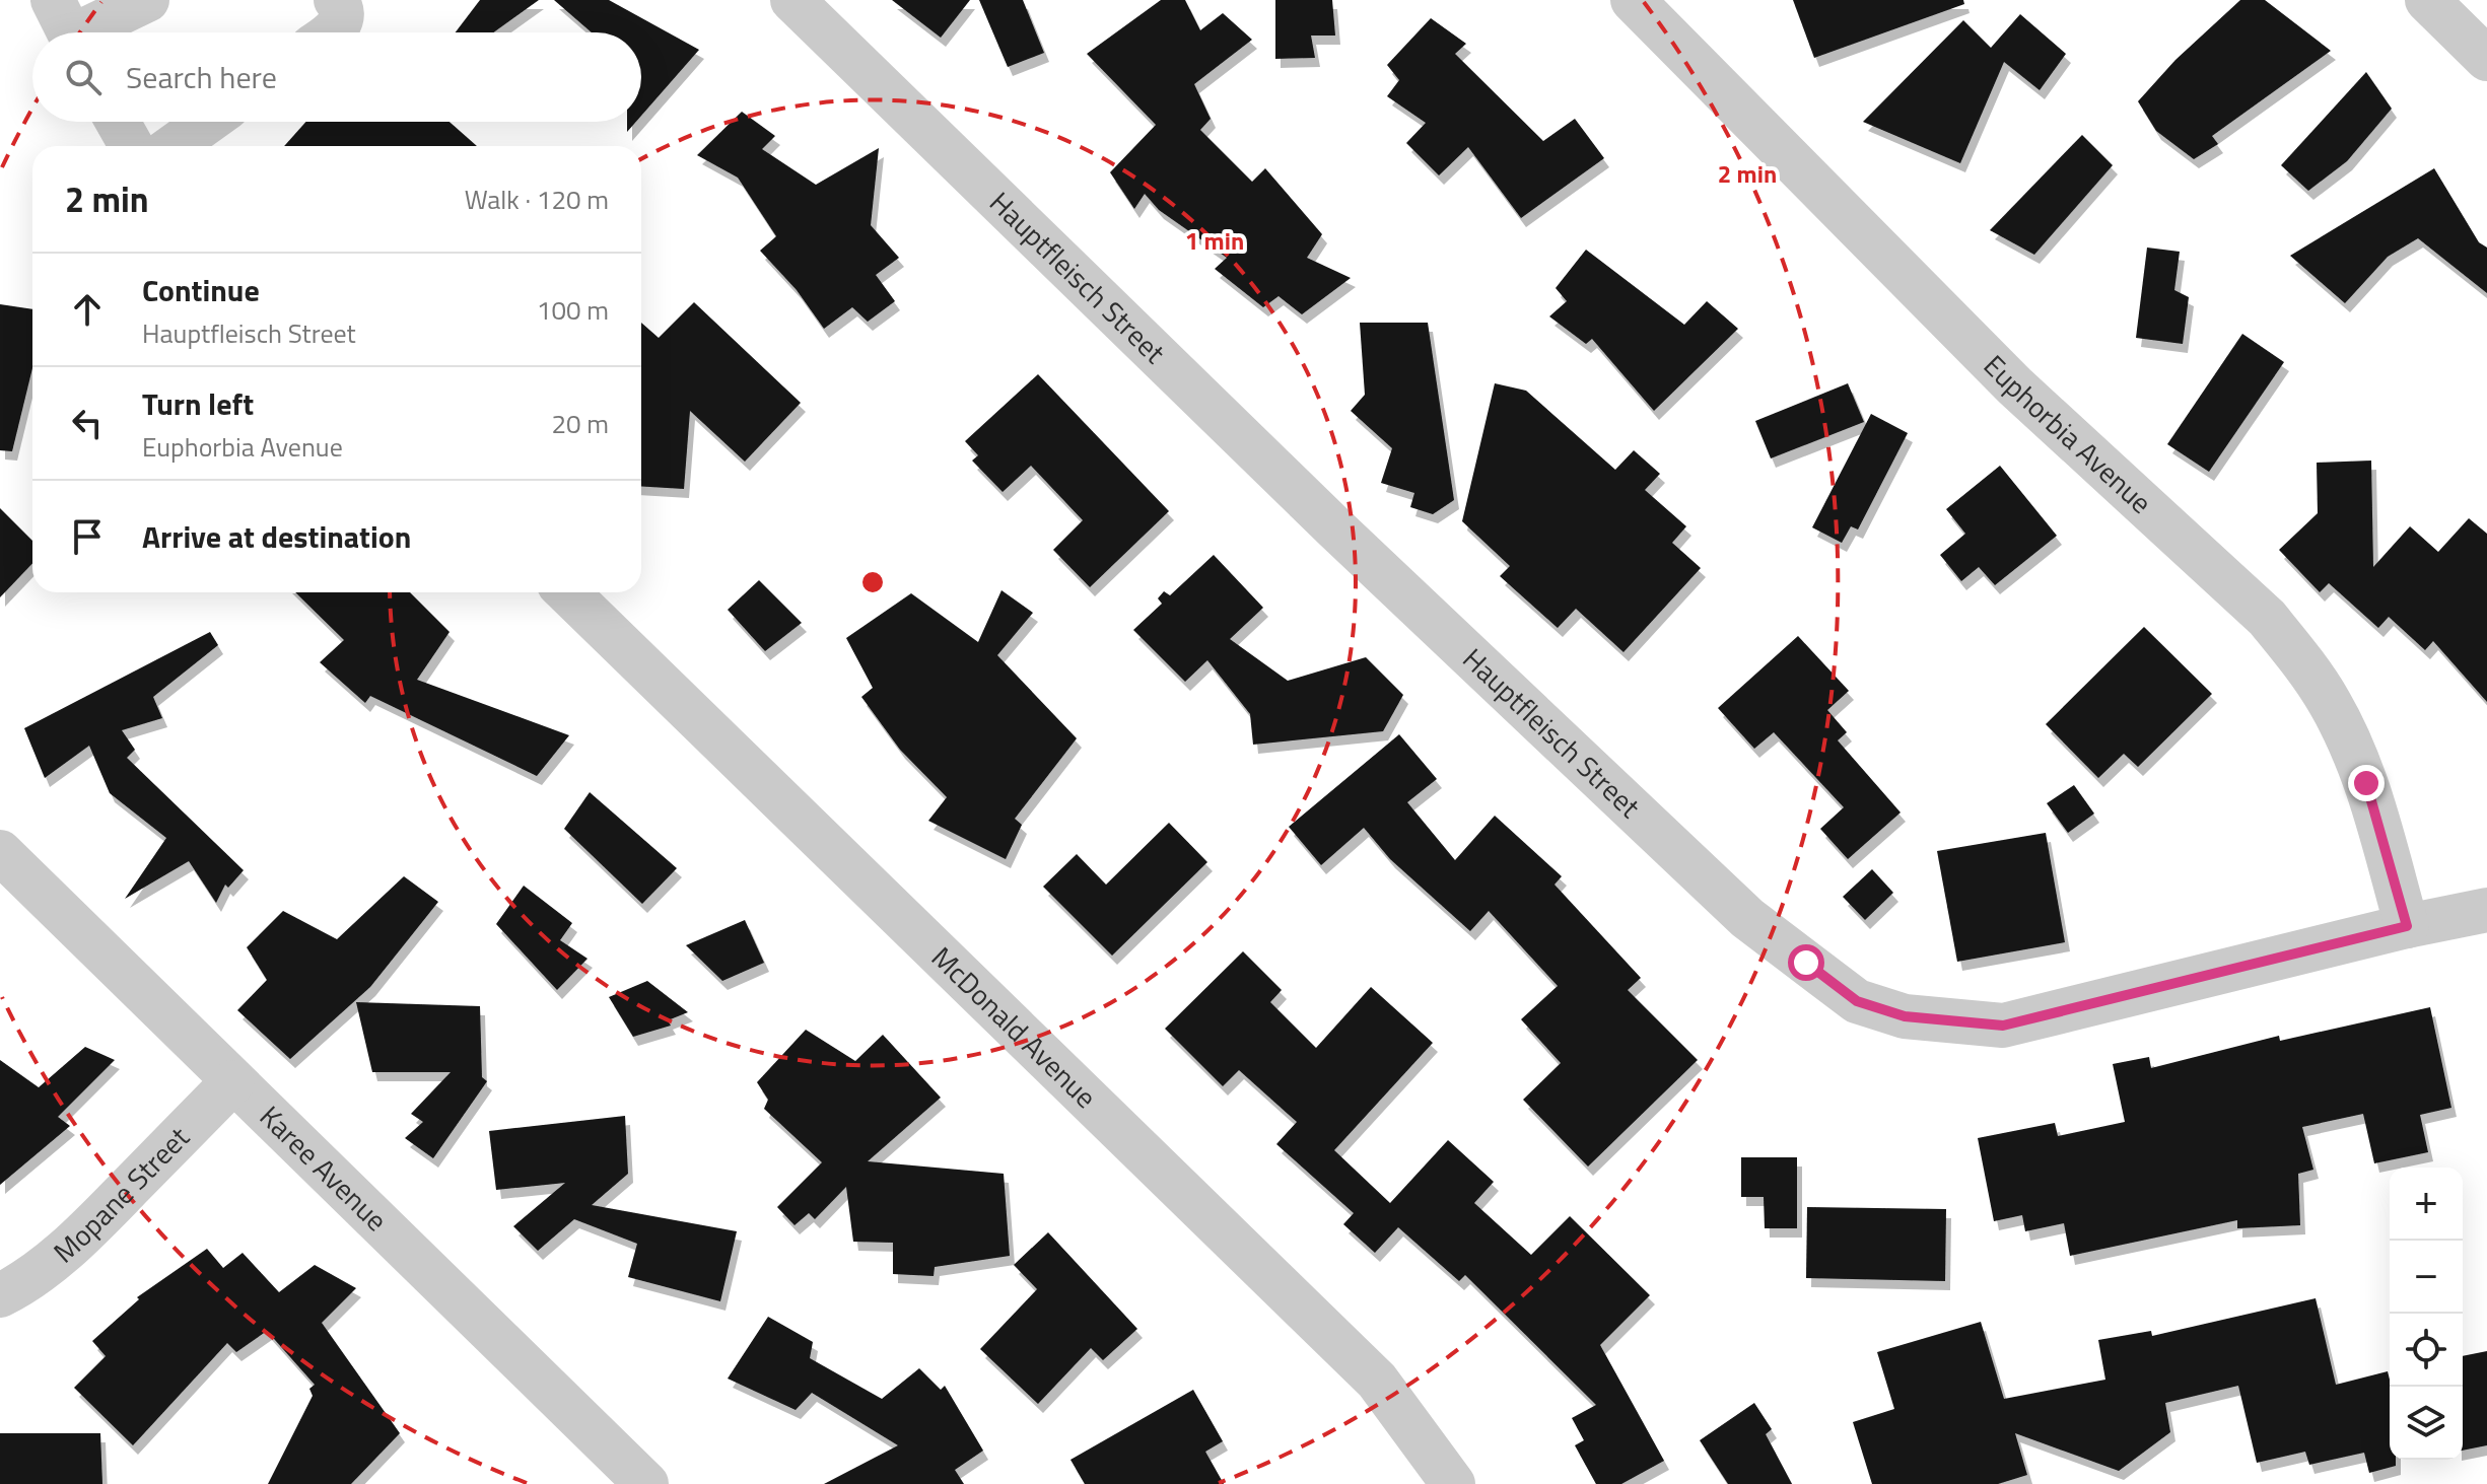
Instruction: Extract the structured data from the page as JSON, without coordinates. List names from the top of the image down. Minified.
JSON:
{"streets":{"street":["Hauptfleisch Street","Euphorbia Avenue","McDonald Avenue","Karee Avenue","Mopane Street"]},"crossings":[["Hauptfleisch Street","Euphorbia Avenue"],["Karee Avenue","Mopane Street"]],"page":{"search":"Search here","heading":["2 min","Walk · 120 m"],"list":[["Continue","Hauptfleisch Street","100 m"],["Turn left","Euphorbia Avenue","20 m"],"Arrive at destination"],"map_buttons":["+","−"]},"rings":["2 min","1 min"]}
